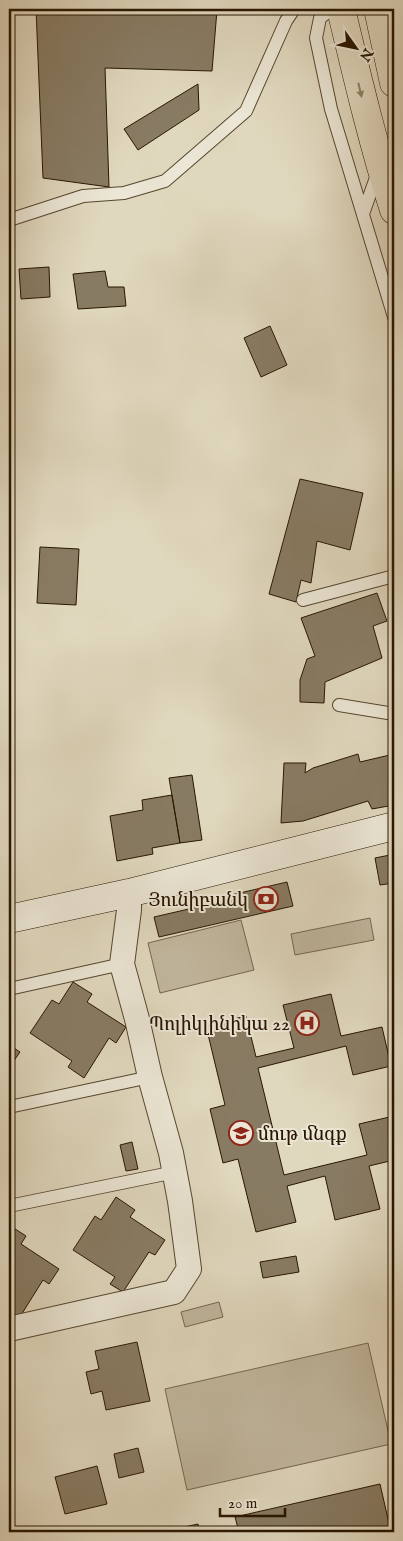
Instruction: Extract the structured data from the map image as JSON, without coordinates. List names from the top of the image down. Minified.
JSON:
{"places":{"bank":["Յունիբանկ"],"hospital":["Պոլիկլինիկա 22"],"school or university":["մութ մնգք"]},"scale_bar":"20 m","north":"bottom right"}
